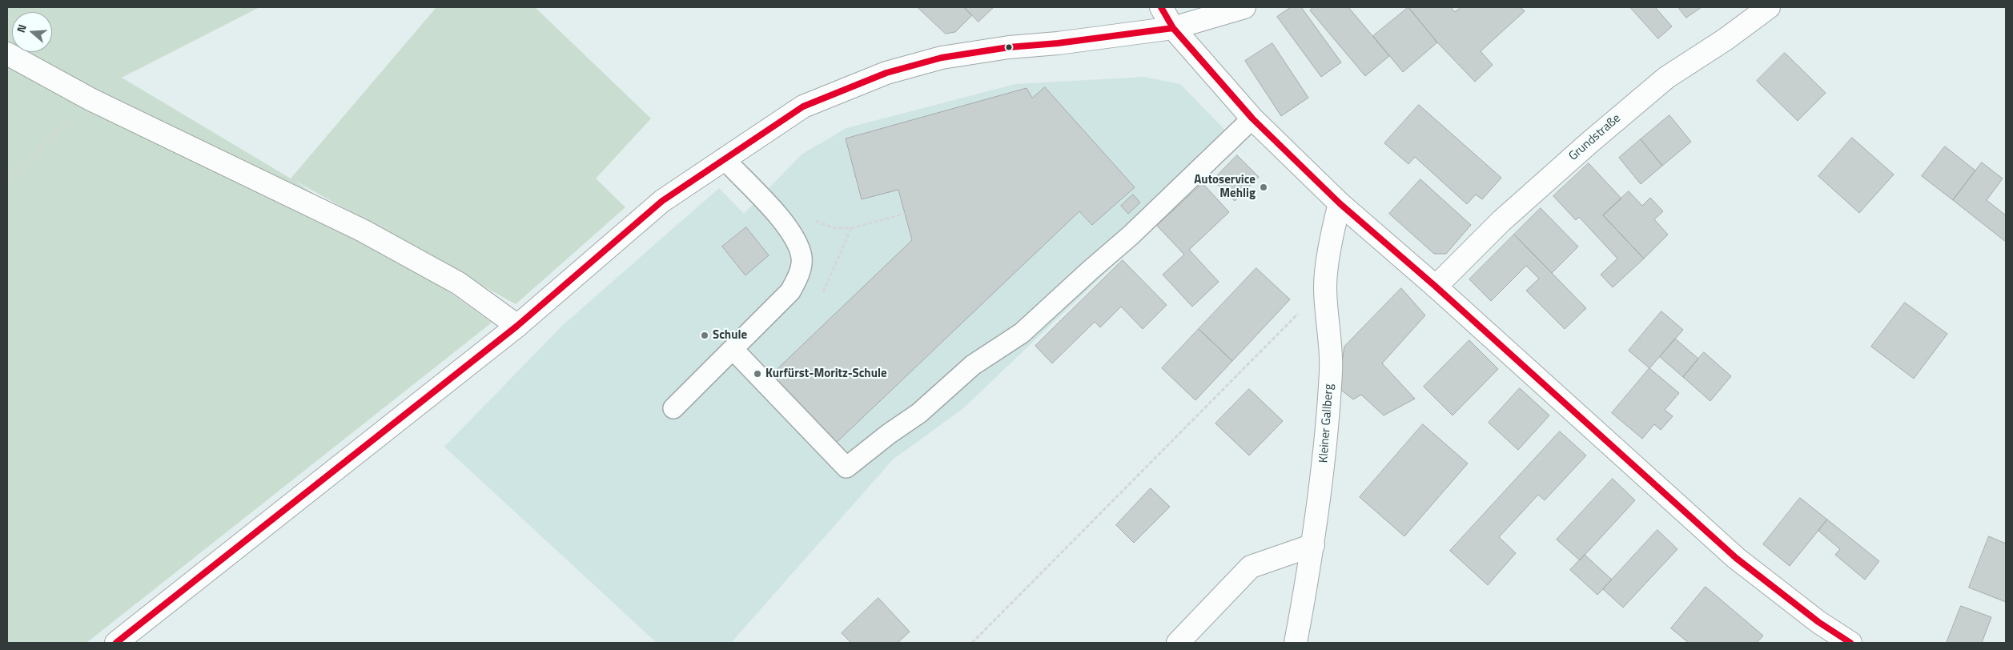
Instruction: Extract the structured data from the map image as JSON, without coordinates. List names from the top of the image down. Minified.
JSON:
{"streets":{"street":["Grundstraße","Kleiner Gallberg"]},"places":["Autoservice Mehlig","Schule","Kurfürst-Moritz-Schule"],"north":"left"}
